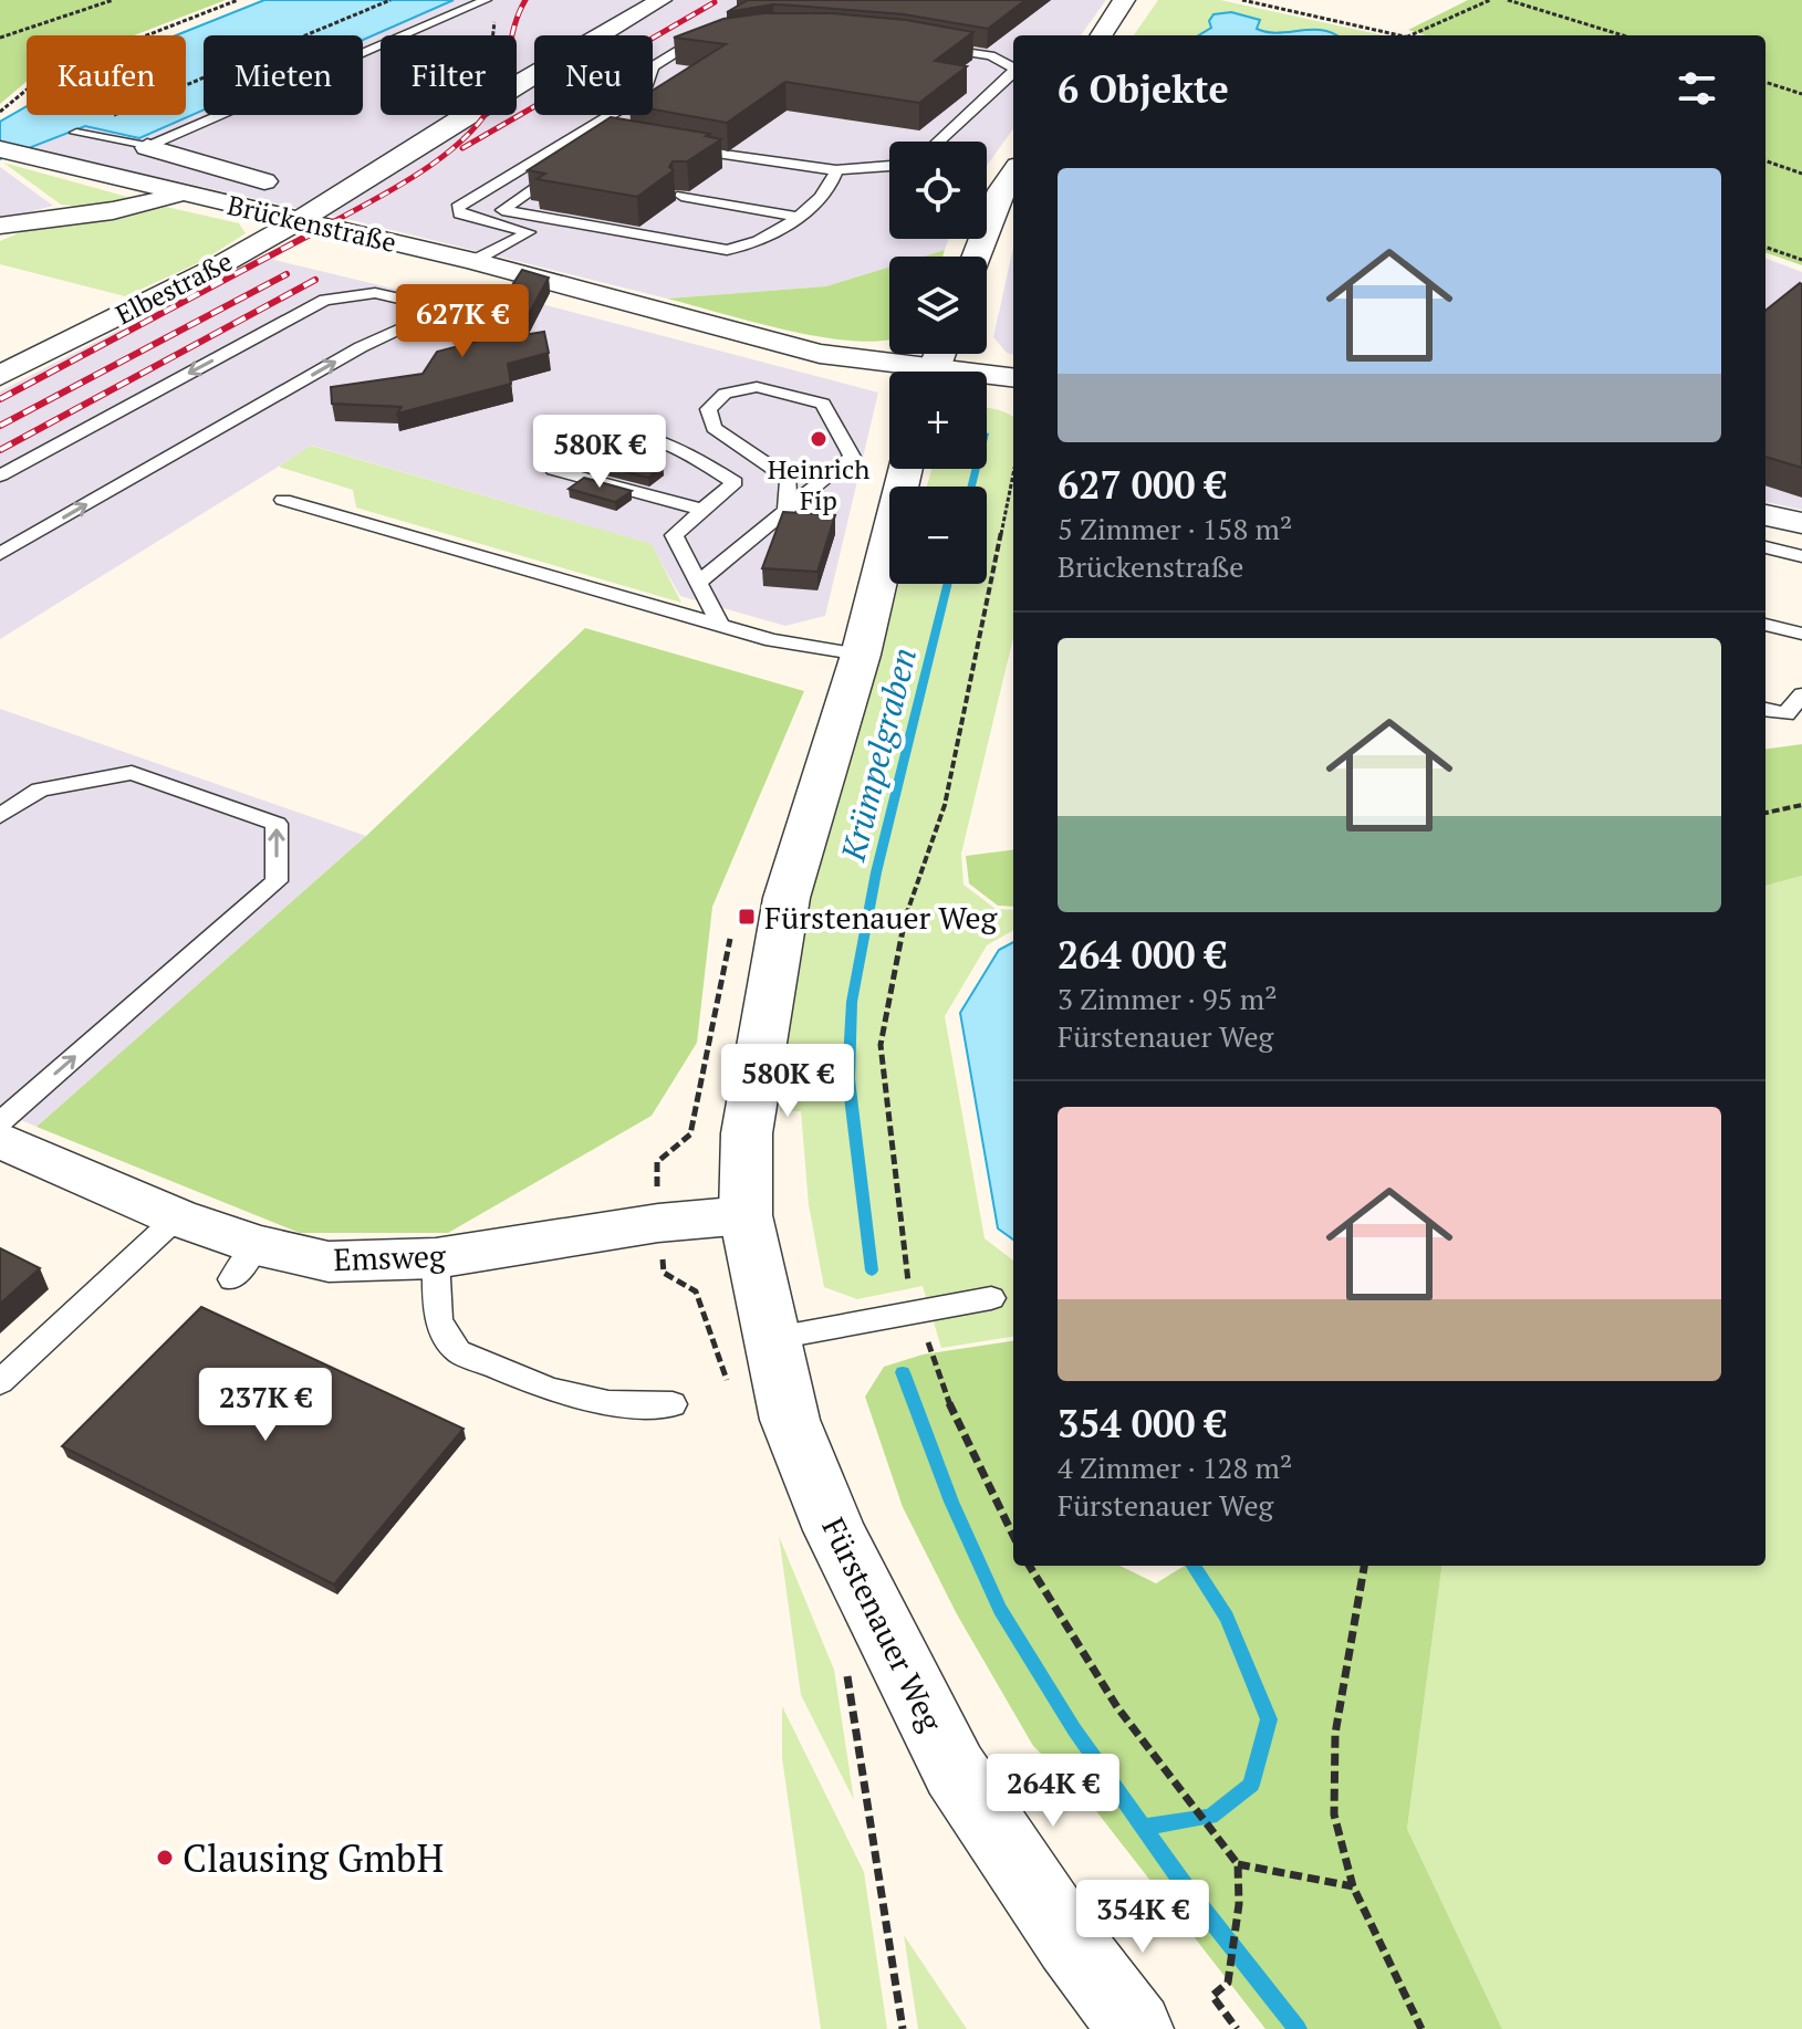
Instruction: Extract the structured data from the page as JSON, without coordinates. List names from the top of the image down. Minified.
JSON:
{"streets":{"street":["Brückenstraße","Elbestraße","Emsweg","Fürstenauer Weg"]},"crossings":[["Brückenstraße","Elbestraße"],["Emsweg","Fürstenauer Weg"]],"water":["Krümpelgraben"],"places":{"other":["Heinrich Fip","Clausing GmbH"],"transit":["Fürstenauer Weg"]},"page":{"chip":["Kaufen","Mieten","Filter","Neu"],"heading":"6 Objekte","map_buttons":["+","−"],"list":[{"name":"627 000 €","note":"5 Zimmer · 158 m² · Brückenstraße"},{"name":"264 000 €","note":"3 Zimmer · 95 m² · Fürstenauer Weg"},{"name":"354 000 €","note":"4 Zimmer · 128 m² · Fürstenauer Weg"}],"price":["627K €","580K €","580K €","237K €","264K €","354K €"]}}
